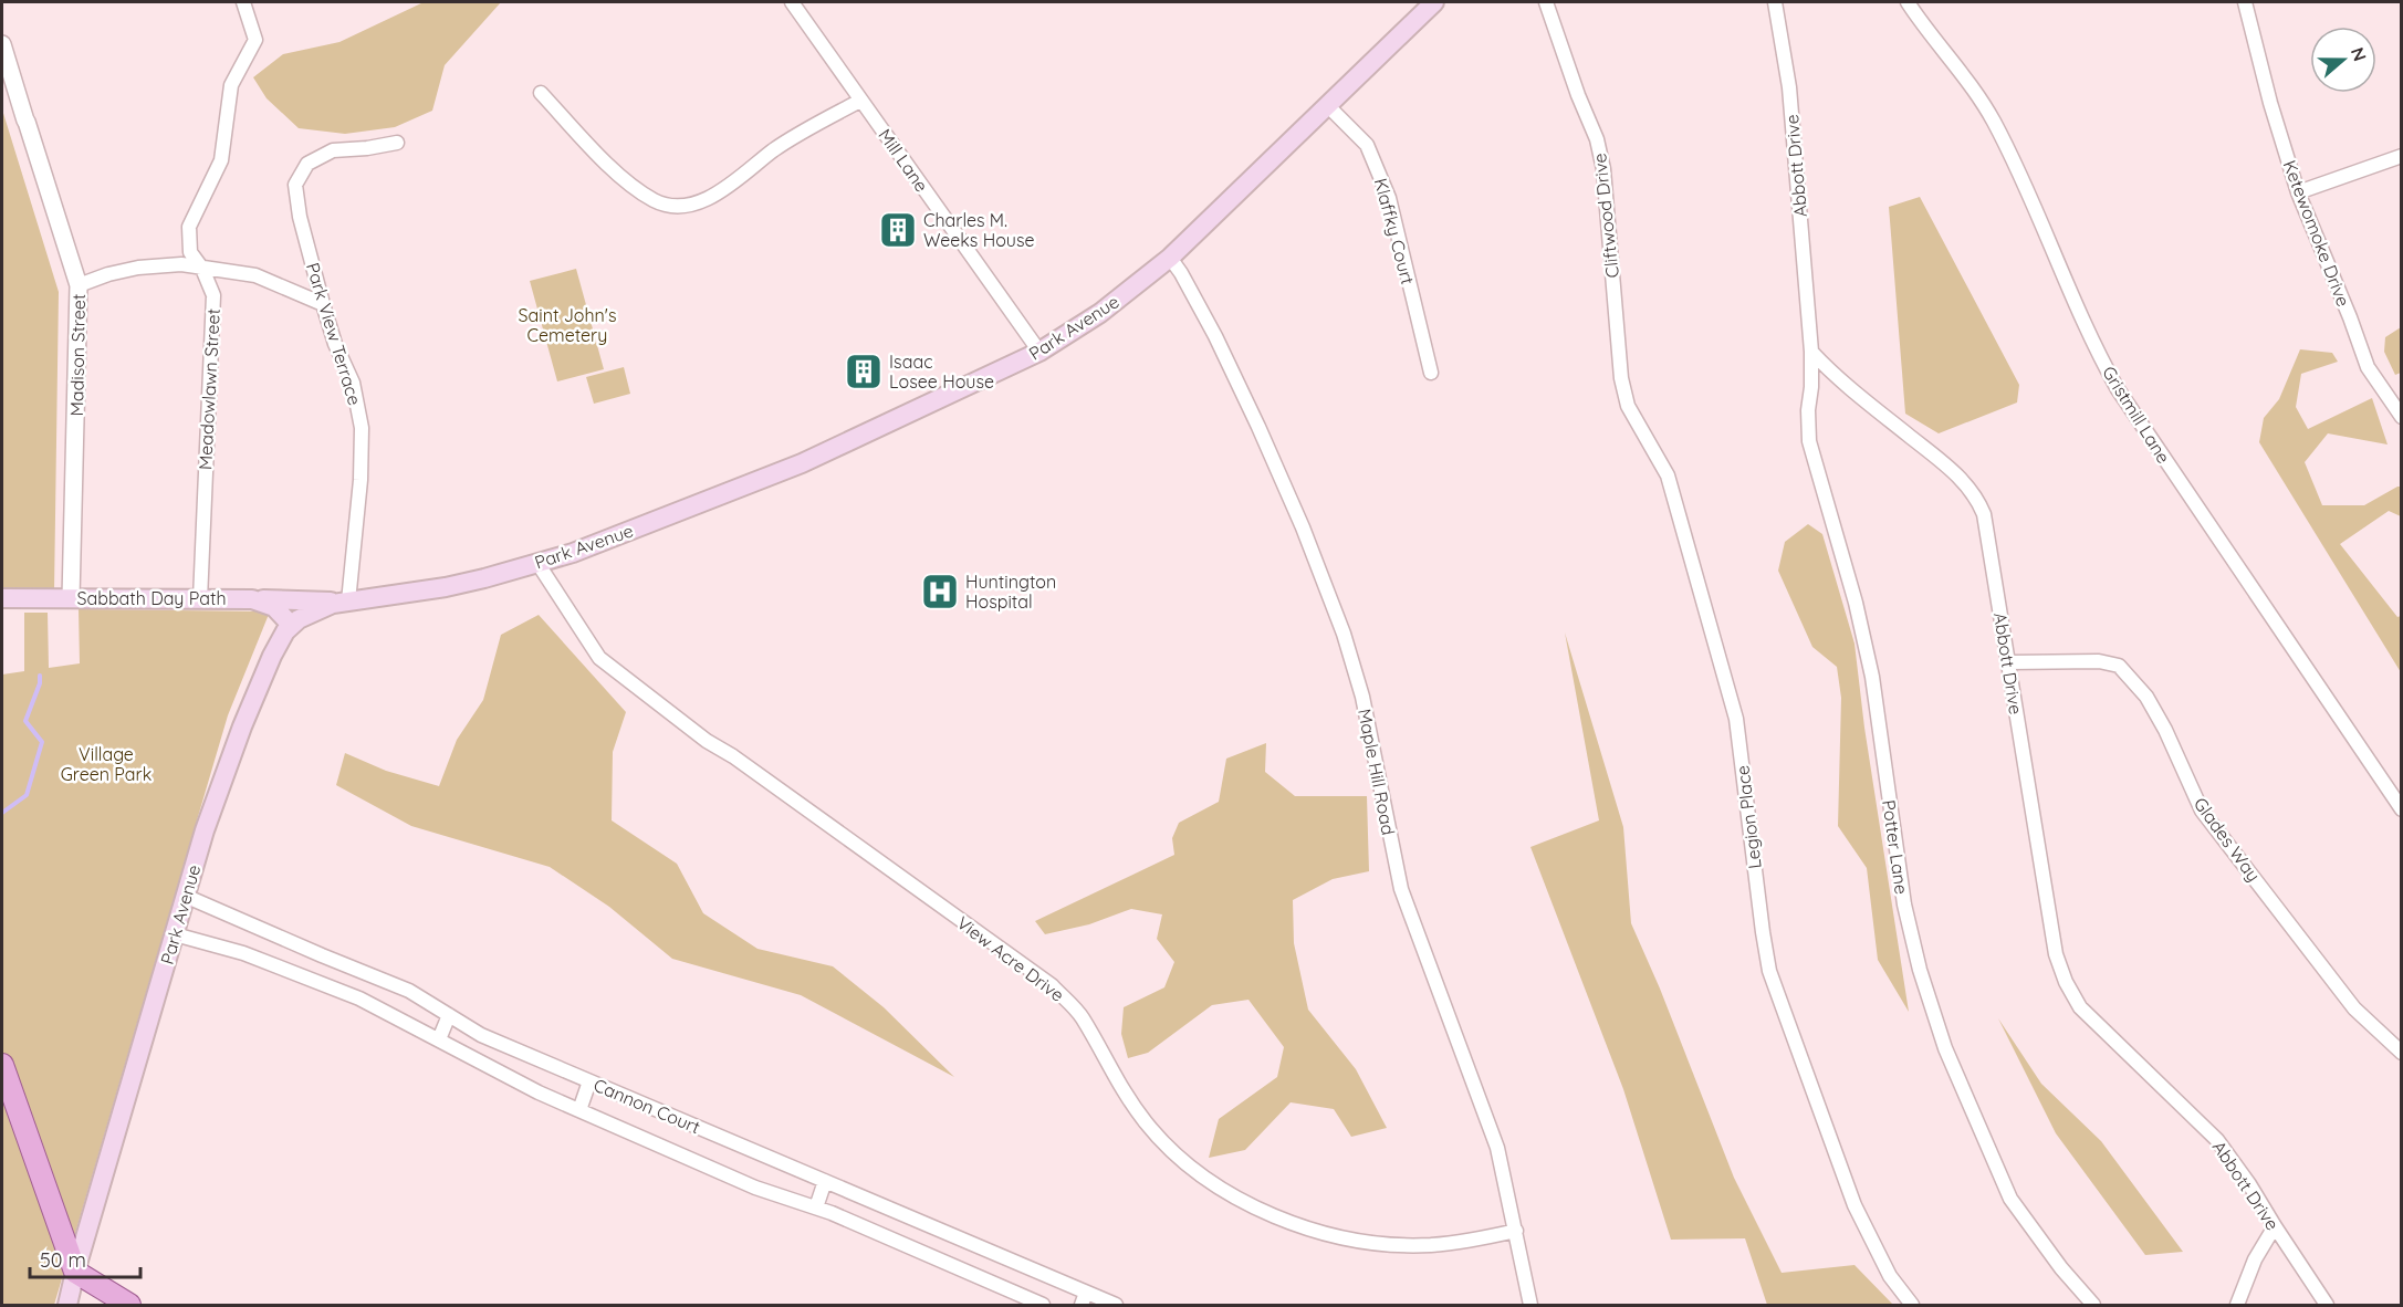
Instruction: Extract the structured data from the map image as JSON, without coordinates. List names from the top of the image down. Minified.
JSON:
{"streets":{"main road":["Park Avenue","Sabbath Day Path"],"street":["Mill Lane","Abbott Drive","Cliftwood Drive","Klaffky Court","Ketewomoke Drive","Park View Terrace","Madison Street","Meadowlawn Street","Gristmill Lane","Maple Hill Road","Legion Place","Glades Way","Potter Lane","View Acre Drive","Cannon Court"]},"crossings":[["Mill Lane","Park Avenue"],["Abbott Drive","Glades Way"],["Abbott Drive","Potter Lane"],["Cliftwood Drive","Legion Place"],["Klaffky Court","Park Avenue"],["Park Avenue","Park View Terrace"],["Park Avenue","Sabbath Day Path"],["Park Avenue","Maple Hill Road"],["Park Avenue","View Acre Drive"],["Park Avenue","Cannon Court"],["Madison Street","Sabbath Day Path"],["Meadowlawn Street","Sabbath Day Path"],["Maple Hill Road","View Acre Drive"]],"parks":["Saint John's Cemetery","Village Green Park"],"places":{"building":["Charles M. Weeks House","Isaac Losee House"],"hospital":["Huntington Hospital"]},"scale_bar":"50 m","north":"right"}
